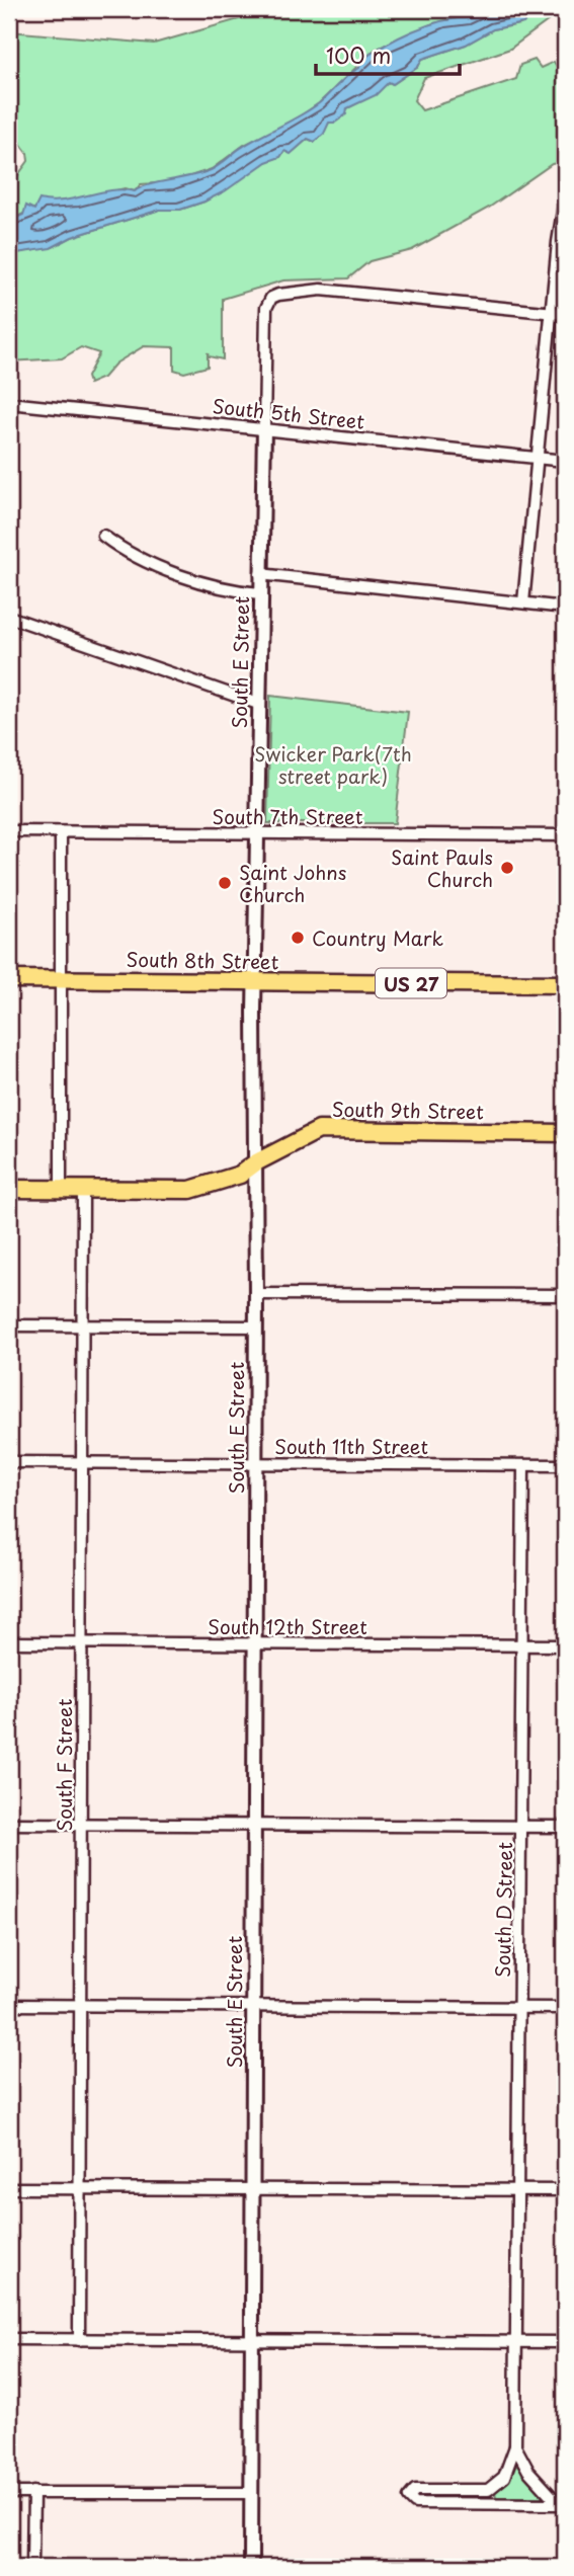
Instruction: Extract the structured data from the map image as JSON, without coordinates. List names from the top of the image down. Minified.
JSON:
{"streets":{"highway":["South 8th Street","US 27","South 9th Street"],"street":["South 5th Street","South E Street","South 7th Street","South 11th Street","South 12th Street","South F Street","South D Street"]},"crossings":[["South 5th Street","South E Street"],["South E Street","South 7th Street"],["South E Street","South 8th Street"],["South E Street","South 9th Street"],["South E Street","South 11th Street"],["South E Street","South 12th Street"],["South 9th Street","South F Street"],["South 11th Street","South F Street"],["South 11th Street","South D Street"],["South 12th Street","South F Street"],["South 12th Street","South D Street"]],"parks":["Swicker Park(7th street park)"],"places":["Saint Pauls Church","Saint Johns Church","Country Mark"],"scale_bar":"100 m"}
